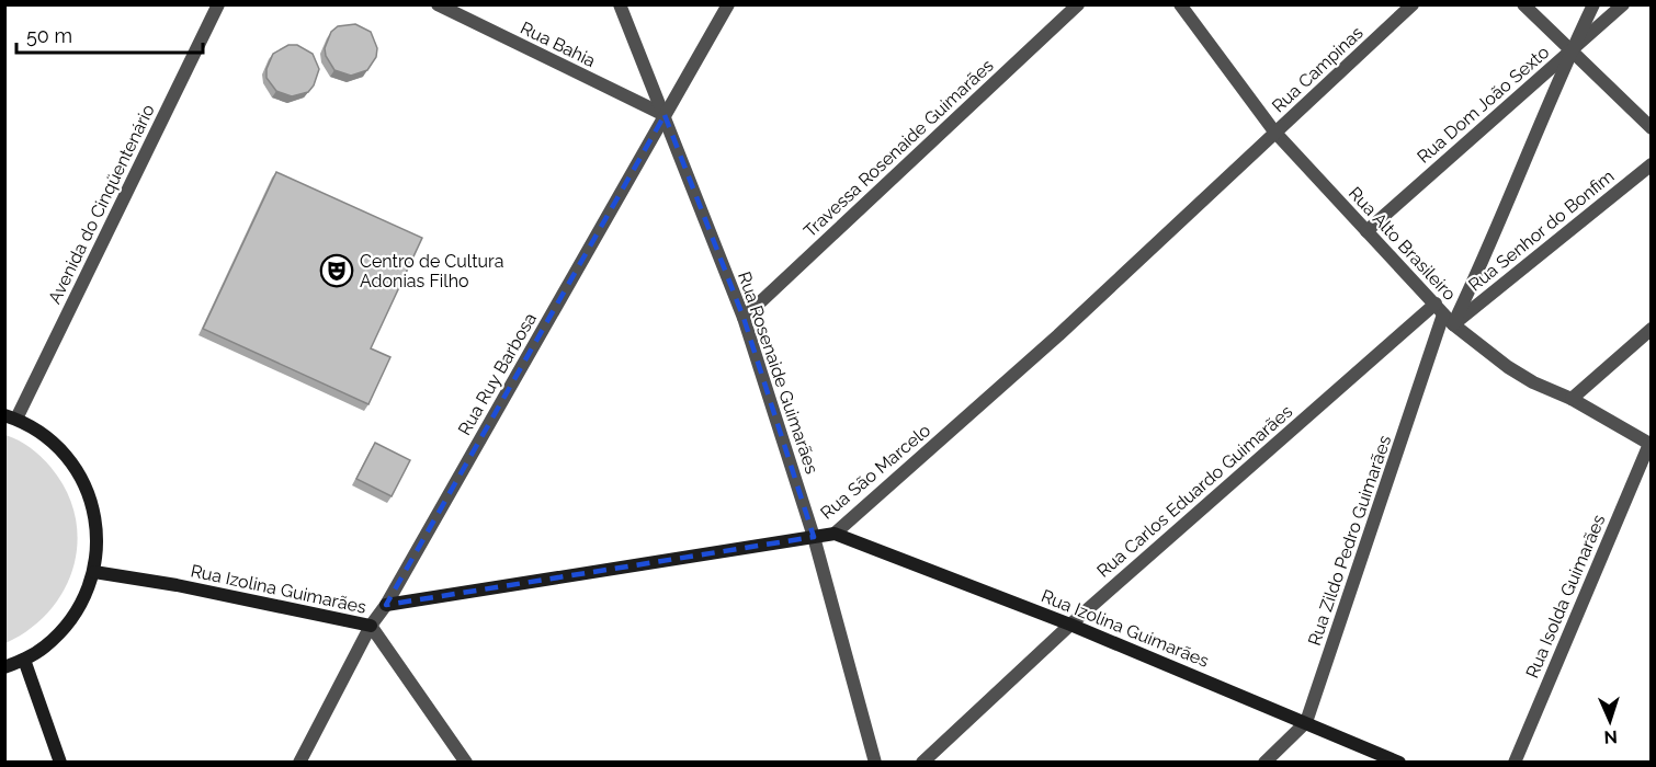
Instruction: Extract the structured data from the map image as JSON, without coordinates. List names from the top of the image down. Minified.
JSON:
{"streets":{"main road":["Rua São Marcelo","Rua Izolina Guimarães"],"street":["Rua Bahia","Rua Campinas","Rua Dom João Sexto","Travessa Rosenaide Guimarães","Avenida do Cinqüentenário","Rua Senhor do Bonfim","Rua Alto Brasileiro","Rua Rosenaide Guimarães","Rua Ruy Barbosa","Rua Carlos Eduardo Guimarães","Rua Zildo Pedro Guimarães","Rua Isolda Guimarães"]},"crossings":[["Rua Bahia","Rua Rosenaide Guimarães"],["Rua Bahia","Rua Ruy Barbosa"],["Rua Campinas","Rua Alto Brasileiro"],["Rua Campinas","Rua São Marcelo"],["Rua Dom João Sexto","Rua Alto Brasileiro"],["Travessa Rosenaide Guimarães","Rua Rosenaide Guimarães"],["Rua Senhor do Bonfim","Rua Alto Brasileiro"],["Rua Alto Brasileiro","Rua São Marcelo"],["Rua Alto Brasileiro","Rua Carlos Eduardo Guimarães"],["Rua Alto Brasileiro","Rua Zildo Pedro Guimarães"],["Rua Alto Brasileiro","Rua Isolda Guimarães"],["Rua Rosenaide Guimarães","Rua Ruy Barbosa"],["Rua Rosenaide Guimarães","Rua São Marcelo"],["Rua Ruy Barbosa","Rua São Marcelo"],["Rua Ruy Barbosa","Rua Izolina Guimarães"],["Rua São Marcelo","Rua Izolina Guimarães"],["Rua Carlos Eduardo Guimarães","Rua Zildo Pedro Guimarães"],["Rua Carlos Eduardo Guimarães","Rua Izolina Guimarães"],["Rua Zildo Pedro Guimarães","Rua Izolina Guimarães"]],"places":{"theatre":["Centro de Cultura Adonias Filho"]},"scale_bar":"50 m","north":"bottom"}
